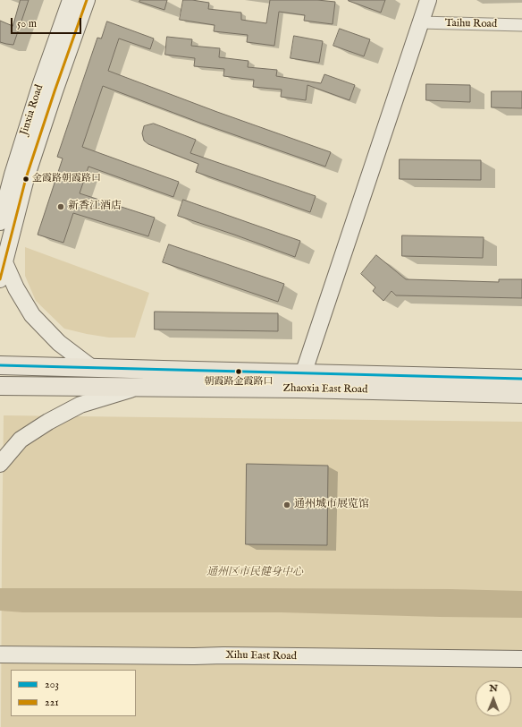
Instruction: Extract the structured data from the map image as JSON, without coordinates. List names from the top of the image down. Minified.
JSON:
{"streets":{"main road":["Zhaoxia East Road"],"street":["Taihu Road","Jinxia Road","Xihu East Road"]},"parks":["通州区市民健身中心"],"places":["金霞路朝霞路口","新香江酒店","朝霞路金霞路口","通州城市展览馆"],"lines":["transit line 221","transit line 203"],"legend":["203","221"],"scale_bar":"50 m","north":"top"}
